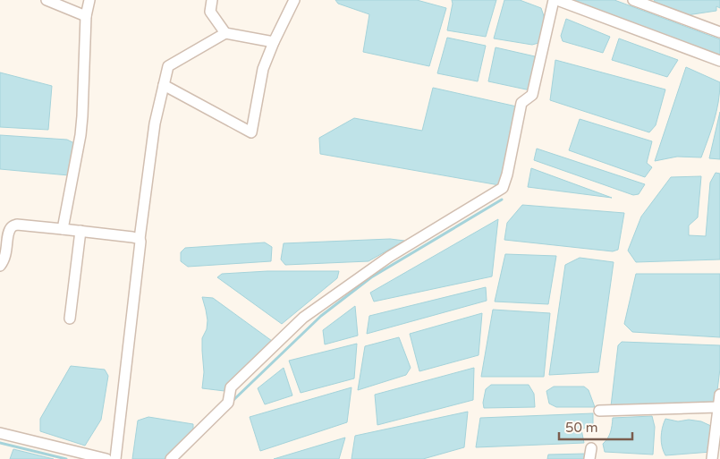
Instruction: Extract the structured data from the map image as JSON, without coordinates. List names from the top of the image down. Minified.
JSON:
{"scale_bar":"50 m"}
